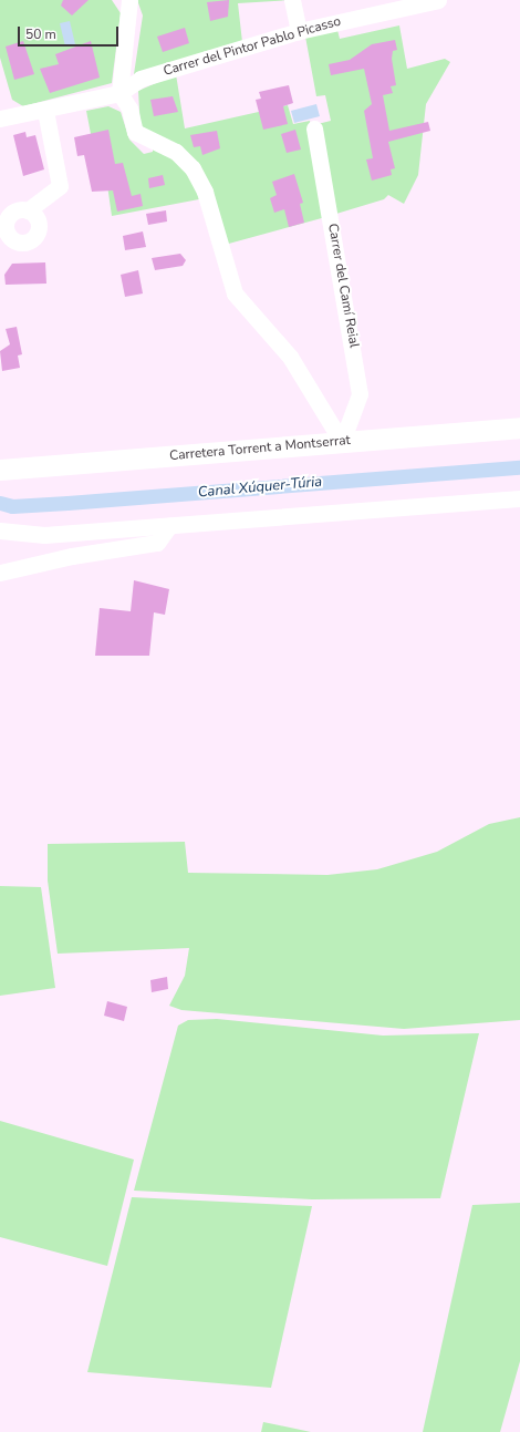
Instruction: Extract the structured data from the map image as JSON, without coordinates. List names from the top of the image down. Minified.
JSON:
{"streets":{"main road":["Carretera Torrent a Montserrat"],"street":["Carrer del Pintor Pablo Picasso","Carrer del Camí Reial"]},"crossings":[["Carrer del Camí Reial","Carretera Torrent a Montserrat"]],"water":["Canal Xúquer-Túria"],"scale_bar":"50 m"}
